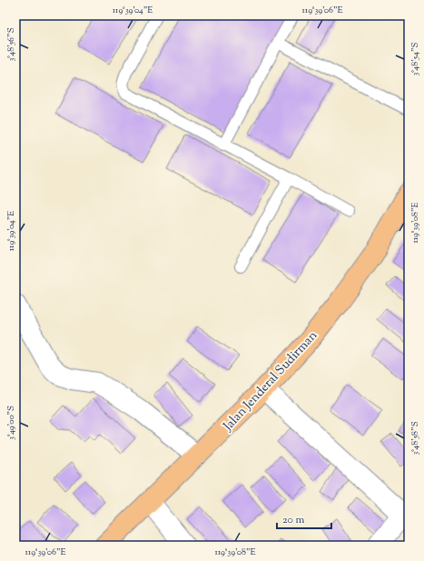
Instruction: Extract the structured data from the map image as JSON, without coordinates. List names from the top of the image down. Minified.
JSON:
{"streets":{"highway":["Jalan Jenderal Sudirman"]},"scale_bar":"20 m","coordinates":["119°39'04\"E","119°39'06\"E","3°48'56\"S","3°48'54\"S","119°39'08\"E","3°49'00\"S","3°48'58\"S"]}
